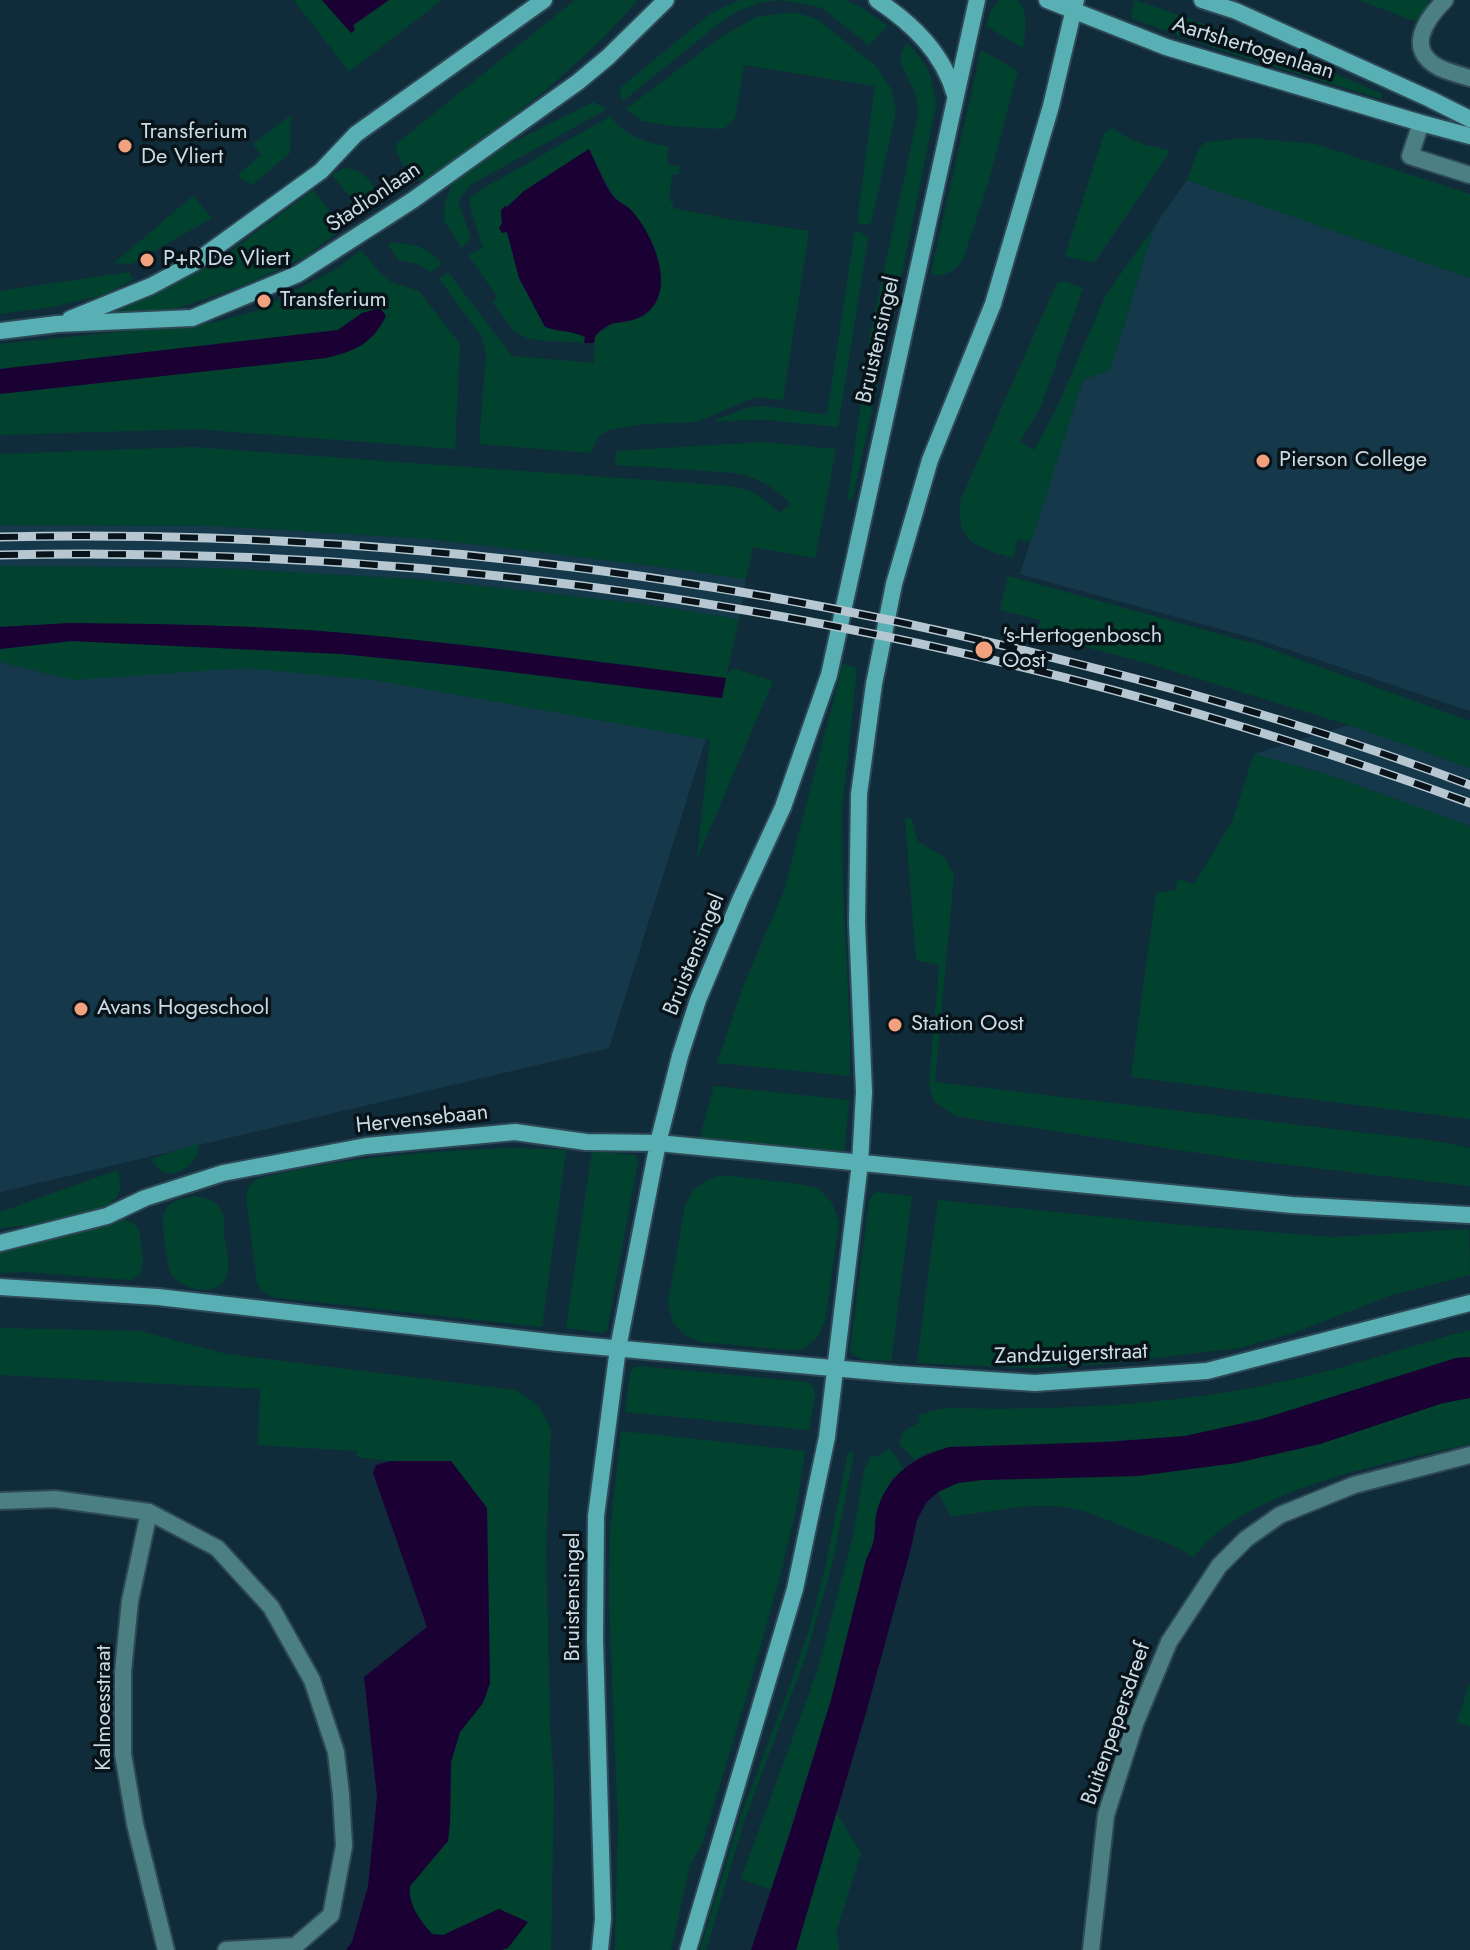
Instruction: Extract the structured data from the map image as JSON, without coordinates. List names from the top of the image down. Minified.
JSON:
{"streets":{"main road":["Aartshertogenlaan","Stadionlaan","Bruistensingel","Hervensebaan","Zandzuigerstraat"],"street":["Kalmoesstraat","Buitenpepersdreef"]},"crossings":[["Bruistensingel","Hervensebaan"],["Bruistensingel","Zandzuigerstraat"]],"places":["Transferium De Vliert","P+R De Vliert","Transferium","Pierson College","'s-Hertogenbosch Oost","Avans Hogeschool","Station Oost"]}
